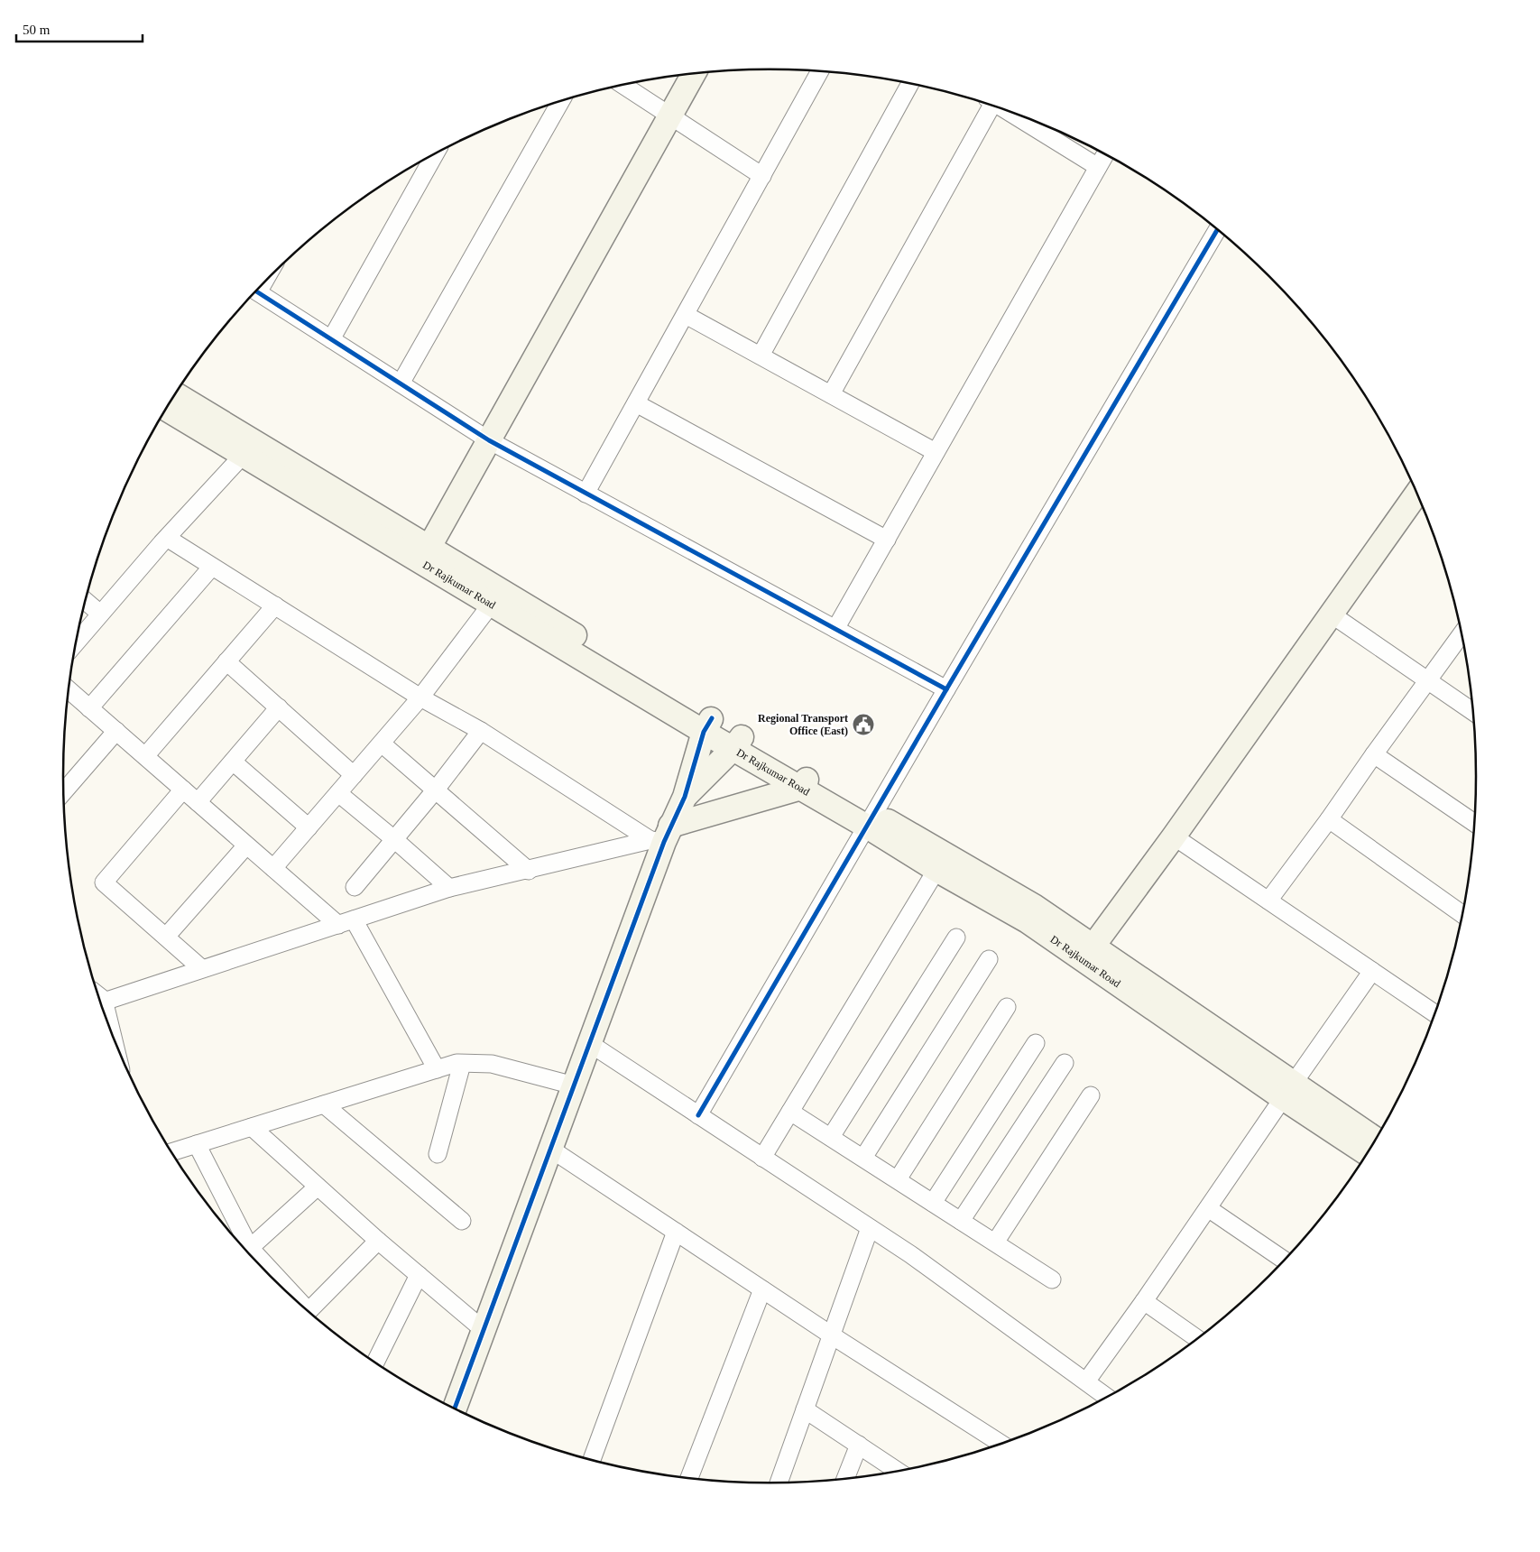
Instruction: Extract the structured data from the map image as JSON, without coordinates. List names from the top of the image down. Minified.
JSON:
{"streets":{"main road":["Dr Rajkumar Road"]},"places":{"public building":["Regional Transport Office (East)"]},"scale_bar":"50 m"}
